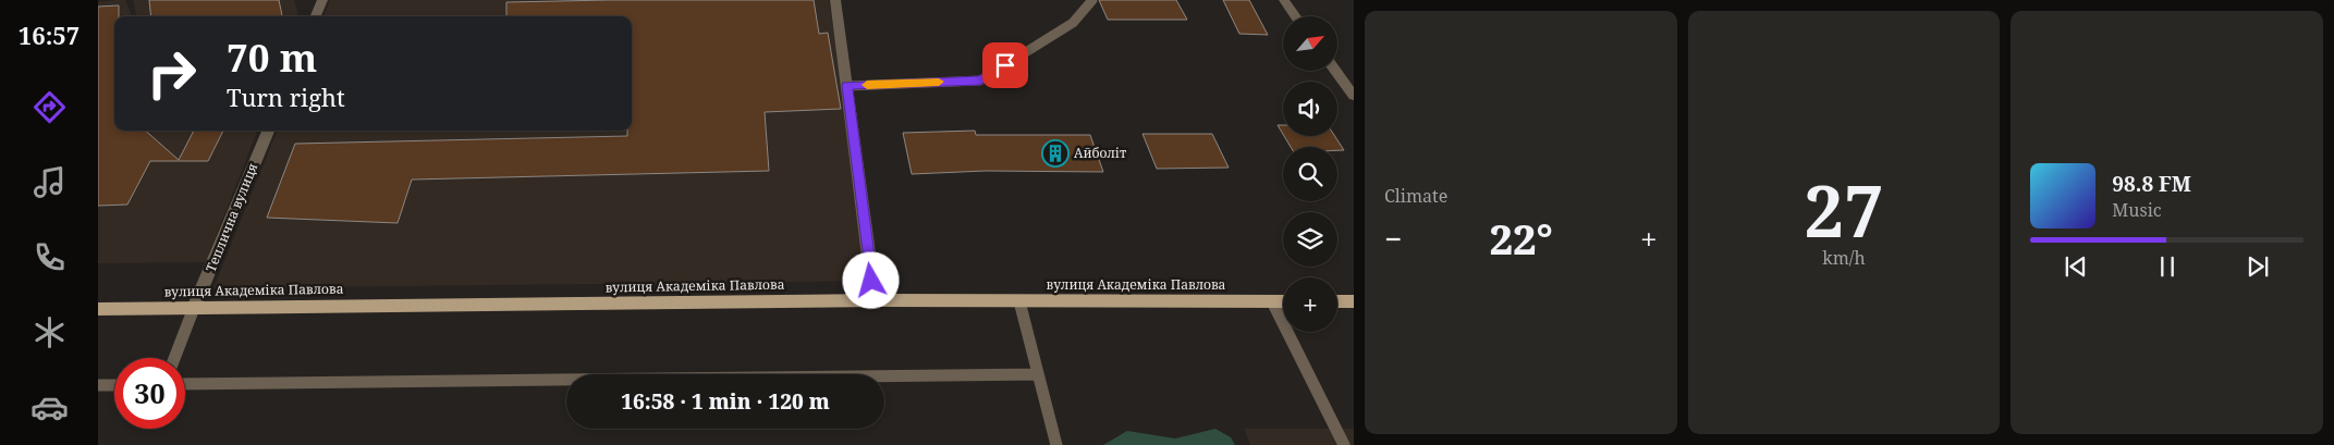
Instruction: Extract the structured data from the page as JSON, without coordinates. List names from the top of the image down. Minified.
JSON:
{"streets":{"main road":["вулиця Академіка Павлова"],"street":["Теплична вулиця"]},"crossings":[["Теплична вулиця","вулиця Академіка Павлова"]],"places":{"building":["Айболіт"]},"north":"top right","page":{"tabs":"16:57","tile":["Climate",["27","km/h"]],"map_buttons":"+","turn":["70 m","Turn right"],"song":["98.8 FM","Music"],"heat":["−","22°","+"],"limit":"30","trip":"16:58 · 1 min · 120 m"}}
